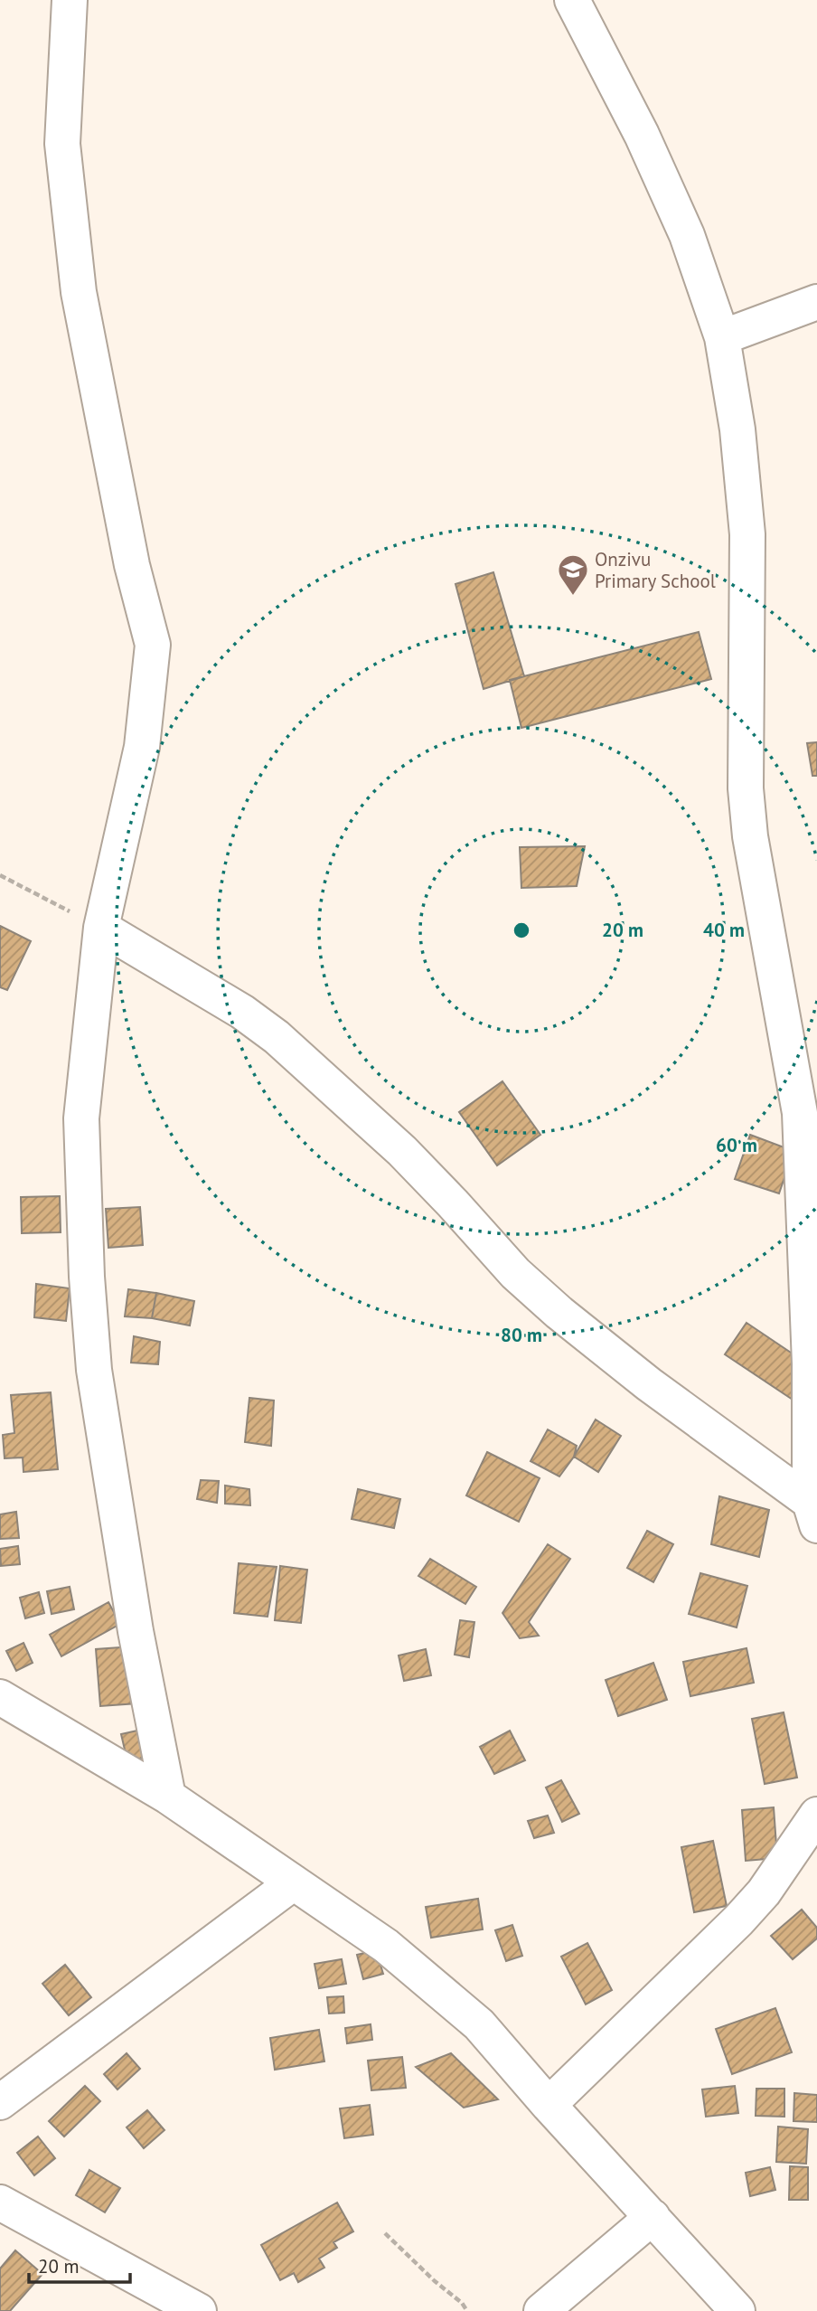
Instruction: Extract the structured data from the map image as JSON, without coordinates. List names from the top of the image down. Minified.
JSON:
{"places":{"school or university":["Onzivu Primary School"]},"scale_bar":"20 m","rings":["20 m","40 m","60 m","80 m"]}
